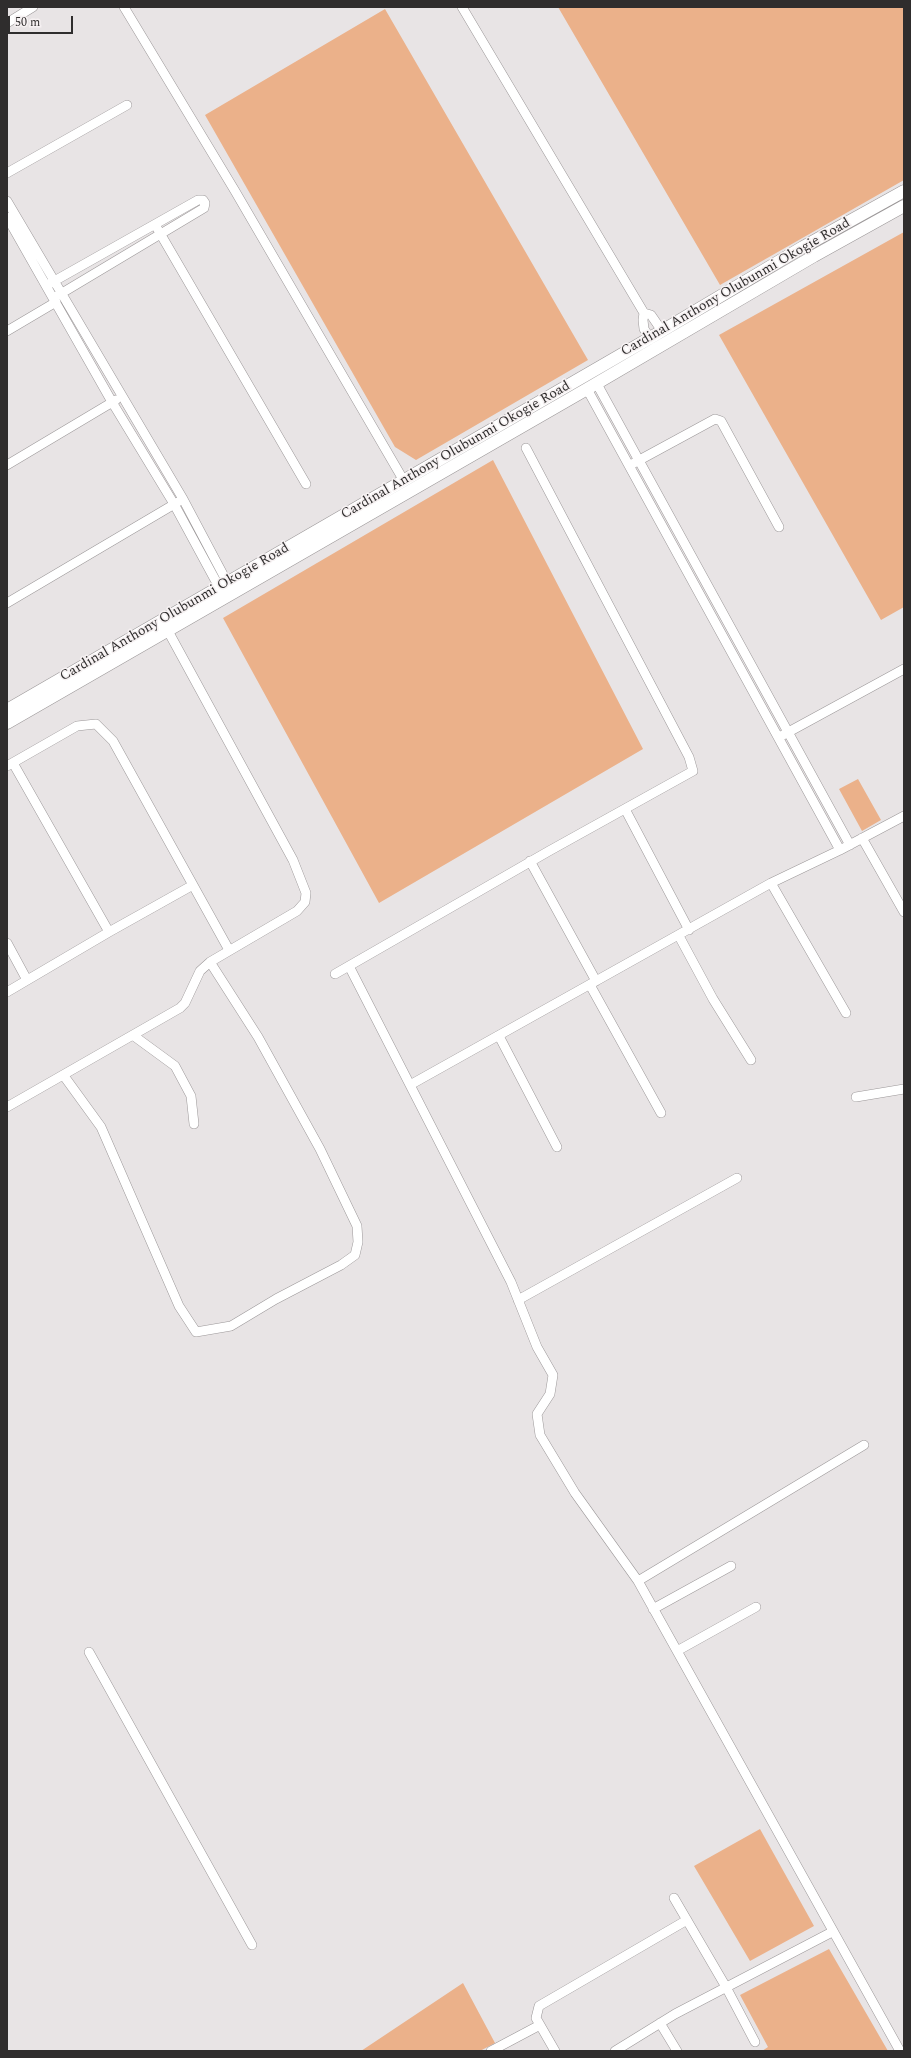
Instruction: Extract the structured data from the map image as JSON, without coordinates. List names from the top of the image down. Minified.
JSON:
{"streets":{"street":["Cardinal Anthony Olubunmi Okogie Road"]},"scale_bar":"50 m"}
